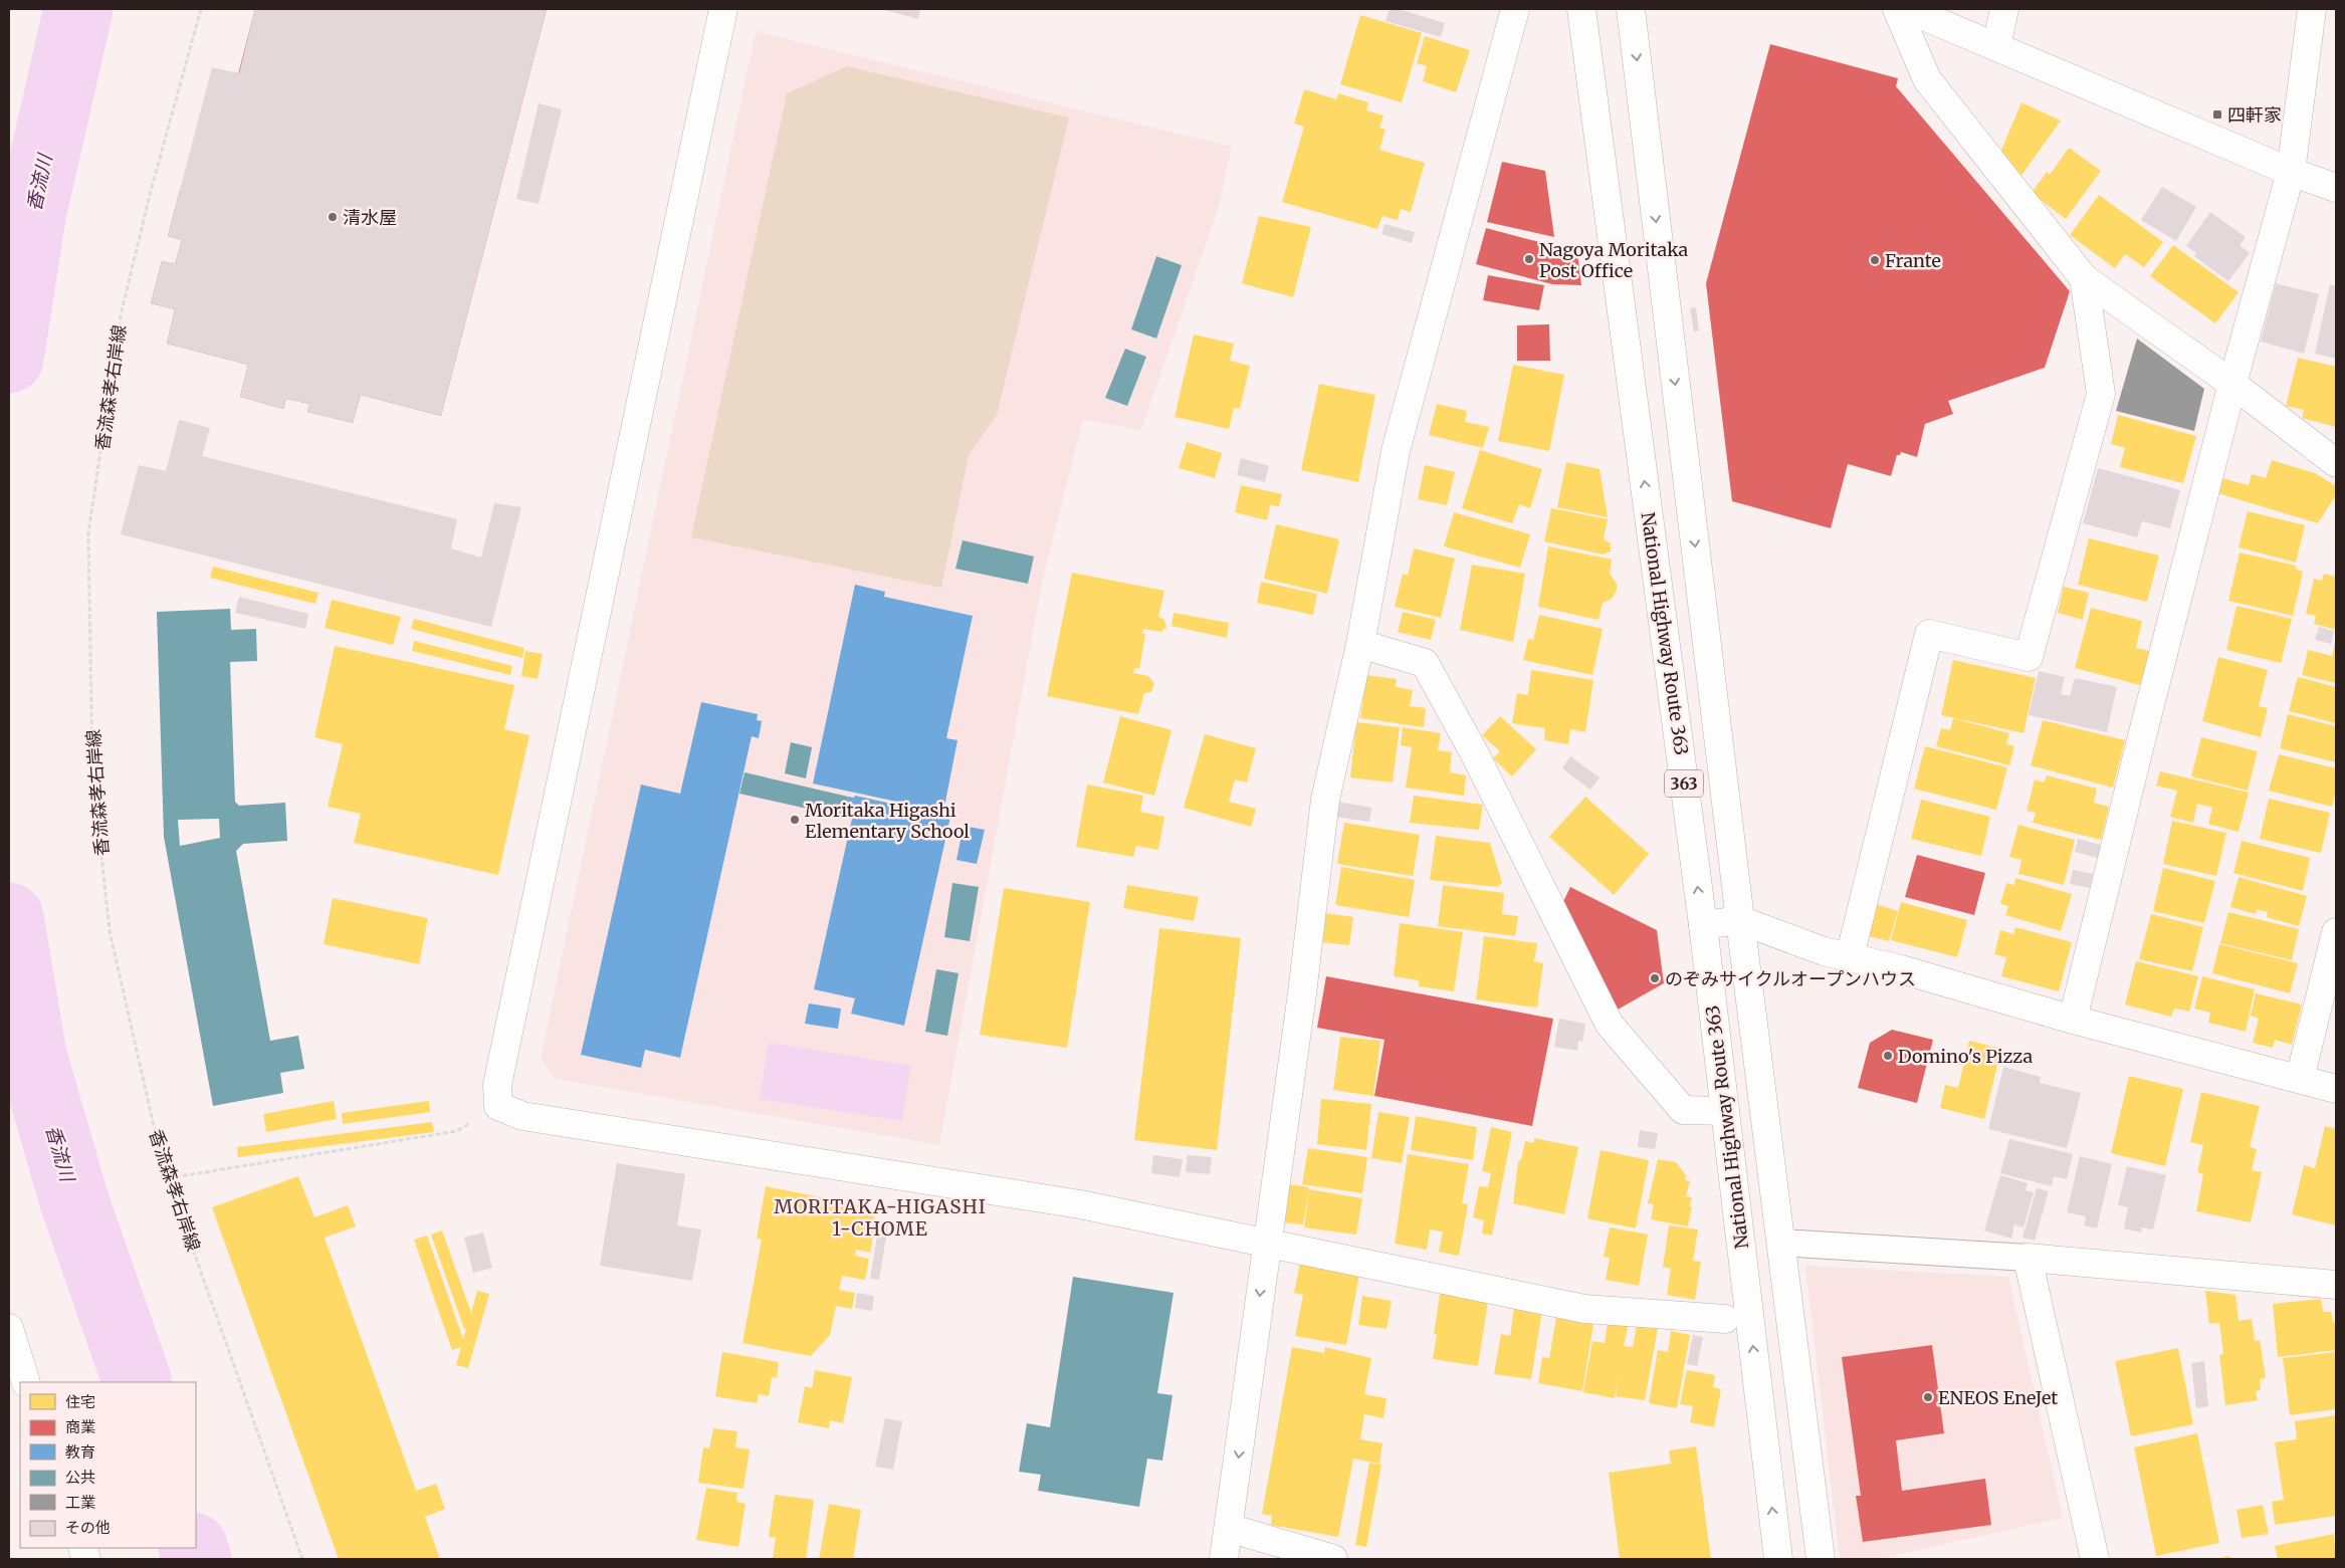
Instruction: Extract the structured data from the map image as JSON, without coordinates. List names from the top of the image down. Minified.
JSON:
{"streets":{"main road":["National Highway Route 363","363"],"path":["香流森孝右岸線"]},"districts":["MORITAKA-HIGASHI 1-CHOME"],"water":["香流川"],"places":{"transit":["四軒家"],"other":["清水屋","Nagoya Moritaka Post Office","Frante","Moritaka Higashi Elementary School","のぞみサイクルオープンハウス","Domino's Pizza","ENEOS EneJet"]},"legend":["住宅","商業","教育","公共","工業","その他"]}
